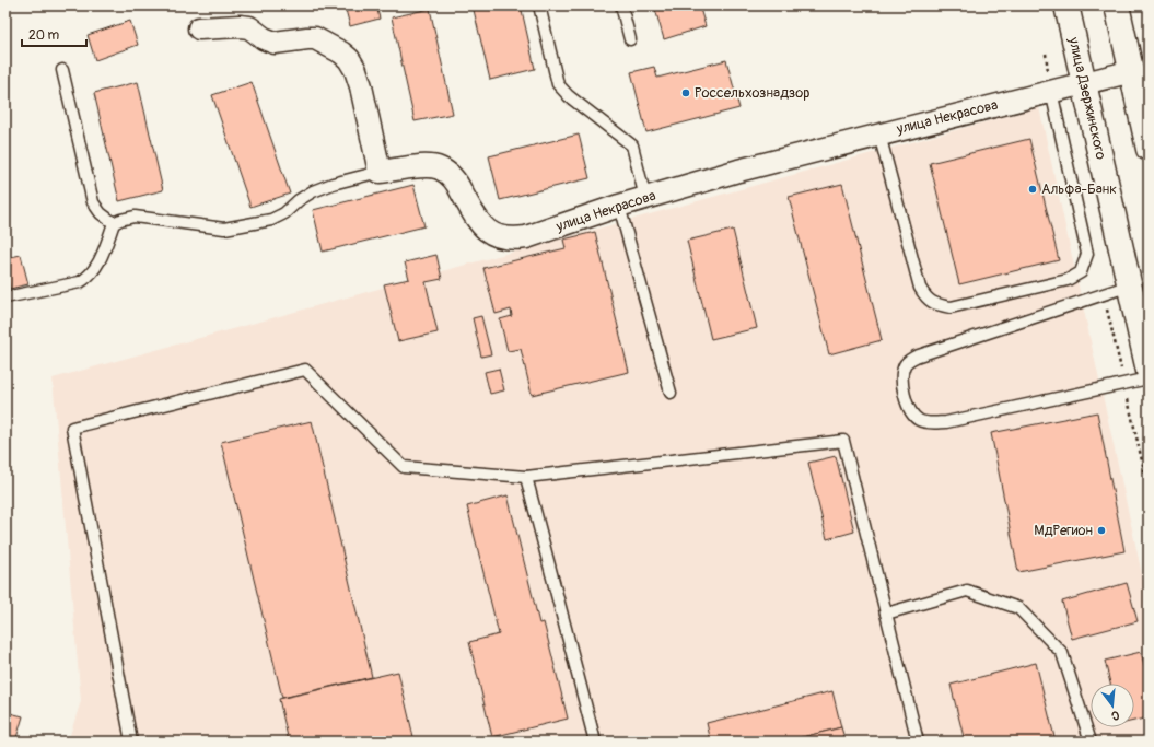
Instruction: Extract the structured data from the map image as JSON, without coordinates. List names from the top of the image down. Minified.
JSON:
{"streets":{"main road":["улица Дзержинского"],"street":["улица Некрасова"]},"crossings":[["улица Дзержинского","улица Некрасова"]],"places":["Россельхознадзор","Альфа-Банк","МдРегион"],"scale_bar":"20 m","north":"bottom"}
